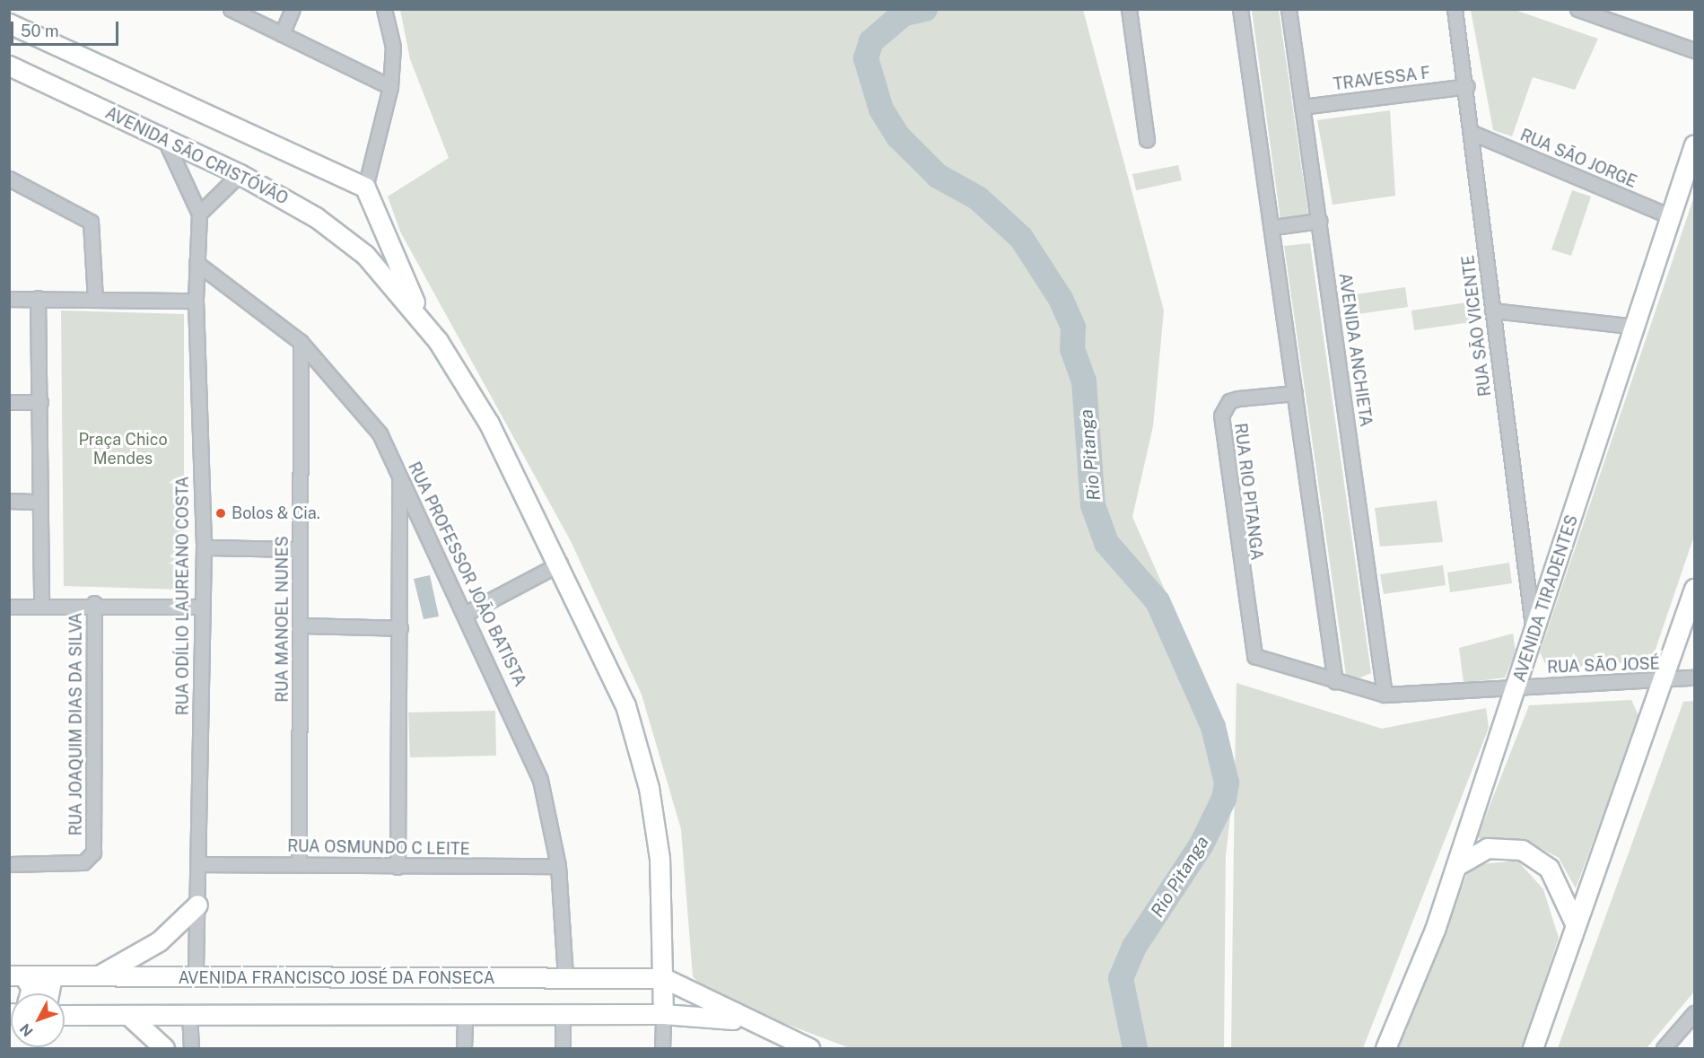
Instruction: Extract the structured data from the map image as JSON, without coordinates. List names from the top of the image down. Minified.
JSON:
{"streets":{"street":["TRAVESSA F","AVENIDA SÃO CRISTÓVÃO","RUA SÃO JORGE","RUA SÃO VICENTE","AVENIDA ANCHIETA","RUA RIO PITANGA","RUA PROFESSOR JOÃO BATISTA","RUA ODÍLIO LAUREANO COSTA","AVENIDA TIRADENTES","RUA MANOEL NUNES","RUA SÃO JOSÉ","RUA JOAQUIM DIAS DA SILVA","RUA OSMUNDO C LEITE","AVENIDA FRANCISCO JOSÉ DA FONSECA"]},"crossings":[["TRAVESSA F","RUA SÃO VICENTE"],["TRAVESSA F","AVENIDA ANCHIETA"],["RUA SÃO JORGE","RUA SÃO VICENTE"],["RUA SÃO JORGE","AVENIDA TIRADENTES"],["RUA SÃO VICENTE","AVENIDA TIRADENTES"],["AVENIDA ANCHIETA","RUA SÃO JOSÉ"],["RUA RIO PITANGA","RUA SÃO JOSÉ"],["RUA PROFESSOR JOÃO BATISTA","RUA ODÍLIO LAUREANO COSTA"],["RUA PROFESSOR JOÃO BATISTA","RUA MANOEL NUNES"],["RUA PROFESSOR JOÃO BATISTA","RUA OSMUNDO C LEITE"],["RUA PROFESSOR JOÃO BATISTA","AVENIDA FRANCISCO JOSÉ DA FONSECA"],["RUA ODÍLIO LAUREANO COSTA","RUA OSMUNDO C LEITE"],["RUA ODÍLIO LAUREANO COSTA","AVENIDA FRANCISCO JOSÉ DA FONSECA"],["AVENIDA TIRADENTES","RUA SÃO JOSÉ"],["RUA MANOEL NUNES","RUA OSMUNDO C LEITE"]],"water":["Rio Pitanga"],"parks":["Praça Chico Mendes"],"places":["Bolos & Cia."],"scale_bar":"50 m","north":"bottom left"}
